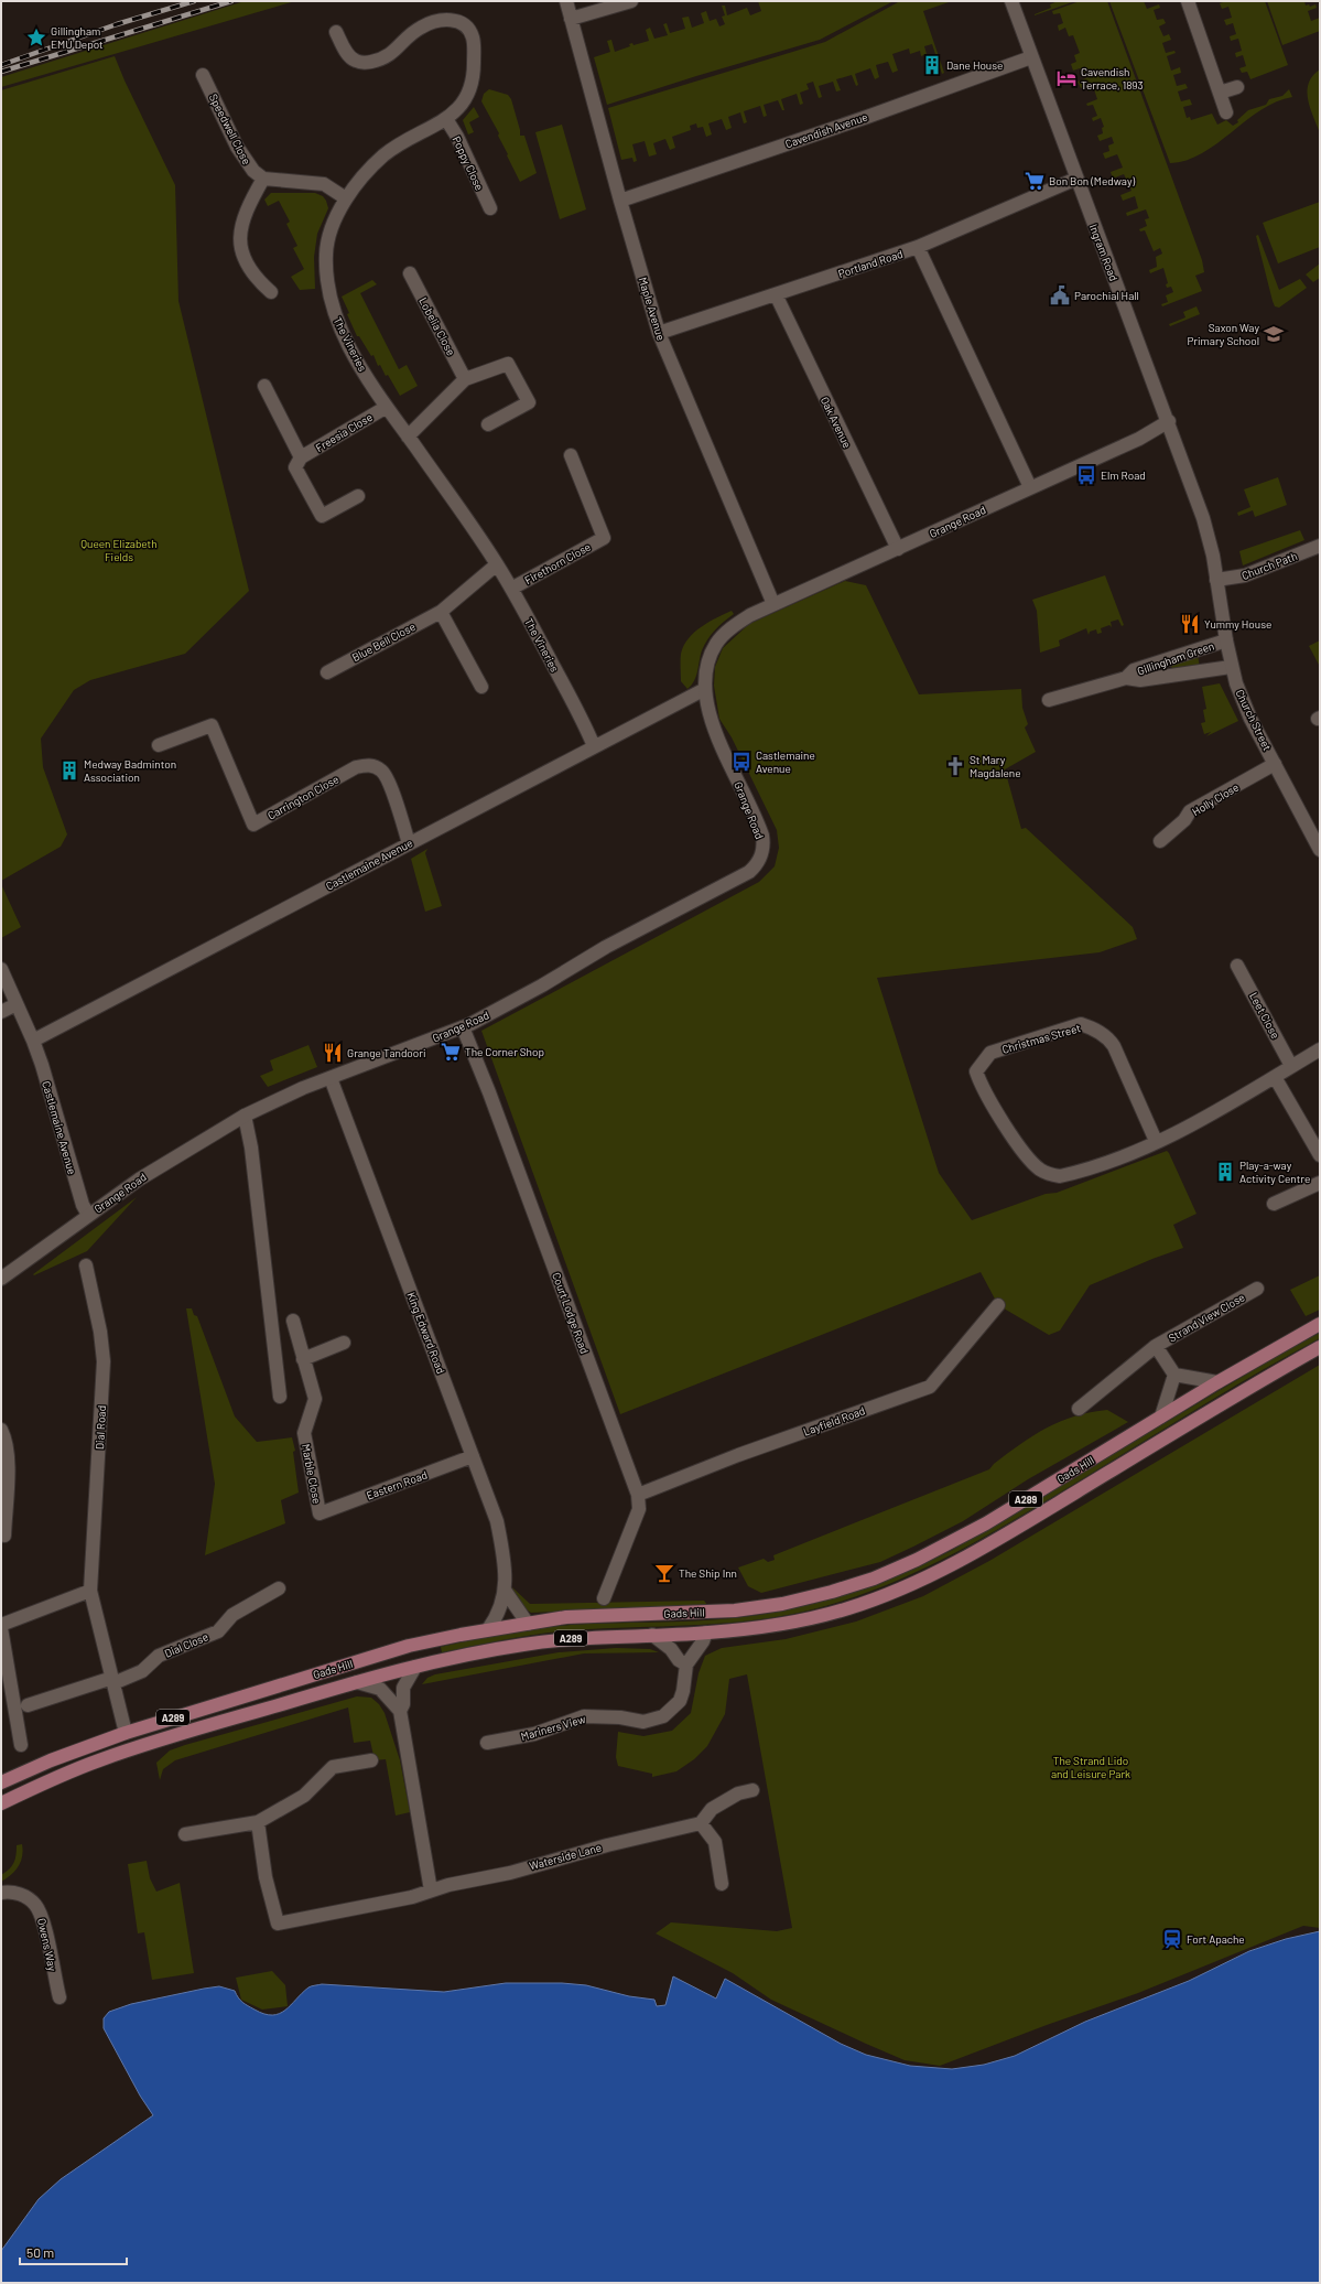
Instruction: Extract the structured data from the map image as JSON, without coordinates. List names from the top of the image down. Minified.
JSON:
{"streets":{"main road":["Gads Hill","A289"],"street":["Speedwell Close","Cavendish Avenue","Poppy Close","Ingram Road","Portland Road","Maple Avenue","Lobelia Close","The Vineries","Oak Avenue","Freesia Close","Grange Road","Firethorn Close","Church Path","Blue Bell Close","Gillingham Green","Church Street","Carrington Close","Holly Close","Castlemaine Avenue","Leet Close","Christmas Street","Court Lodge Road","Strand View Close","King Edward Road","Layfield Road","Dial Road","Marble Close","Eastern Road","Dial Close","Mariners View","Waterside Lane","Owens Way"]},"crossings":[["Cavendish Avenue","Ingram Road"],["Cavendish Avenue","Maple Avenue"],["Poppy Close","The Vineries"],["Ingram Road","Portland Road"],["Ingram Road","Grange Road"],["Ingram Road","Church Path"],["Ingram Road","Church Street"],["Portland Road","Maple Avenue"],["Portland Road","Oak Avenue"],["Maple Avenue","Grange Road"],["The Vineries","Freesia Close"],["The Vineries","Firethorn Close"],["The Vineries","Blue Bell Close"],["The Vineries","Castlemaine Avenue"],["Oak Avenue","Grange Road"],["Grange Road","Castlemaine Avenue"],["Grange Road","Court Lodge Road"],["Grange Road","King Edward Road"],["Church Path","Church Street"],["Gillingham Green","Church Street"],["Church Street","Holly Close"],["Carrington Close","Castlemaine Avenue"],["Leet Close","Christmas Street"],["Court Lodge Road","Layfield Road"],["King Edward Road","Gads Hill"],["King Edward Road","Eastern Road"],["Dial Road","Gads Hill"],["Dial Road","Dial Close"],["Marble Close","Eastern Road"]],"parks":["Queen Elizabeth Fields","The Strand Lido and Leisure Park"],"places":{"place":["Gillingham EMU Depot"],"building":["Dane House","Medway Badminton Association","Play-a-way Activity Centre"],"hotel":["Cavendish Terrace, 1893"],"supermarket":["Bon Bon (Medway)","The Corner Shop"],"public building":["Parochial Hall"],"school or university":["Saxon Way Primary School"],"bus stop":["Elm Road","Castlemaine Avenue"],"restaurant":["Yummy House","Grange Tandoori"],"church":["St Mary Magdalene"],"bar":["The Ship Inn"],"station":["Fort Apache"]},"scale_bar":"50 m"}
